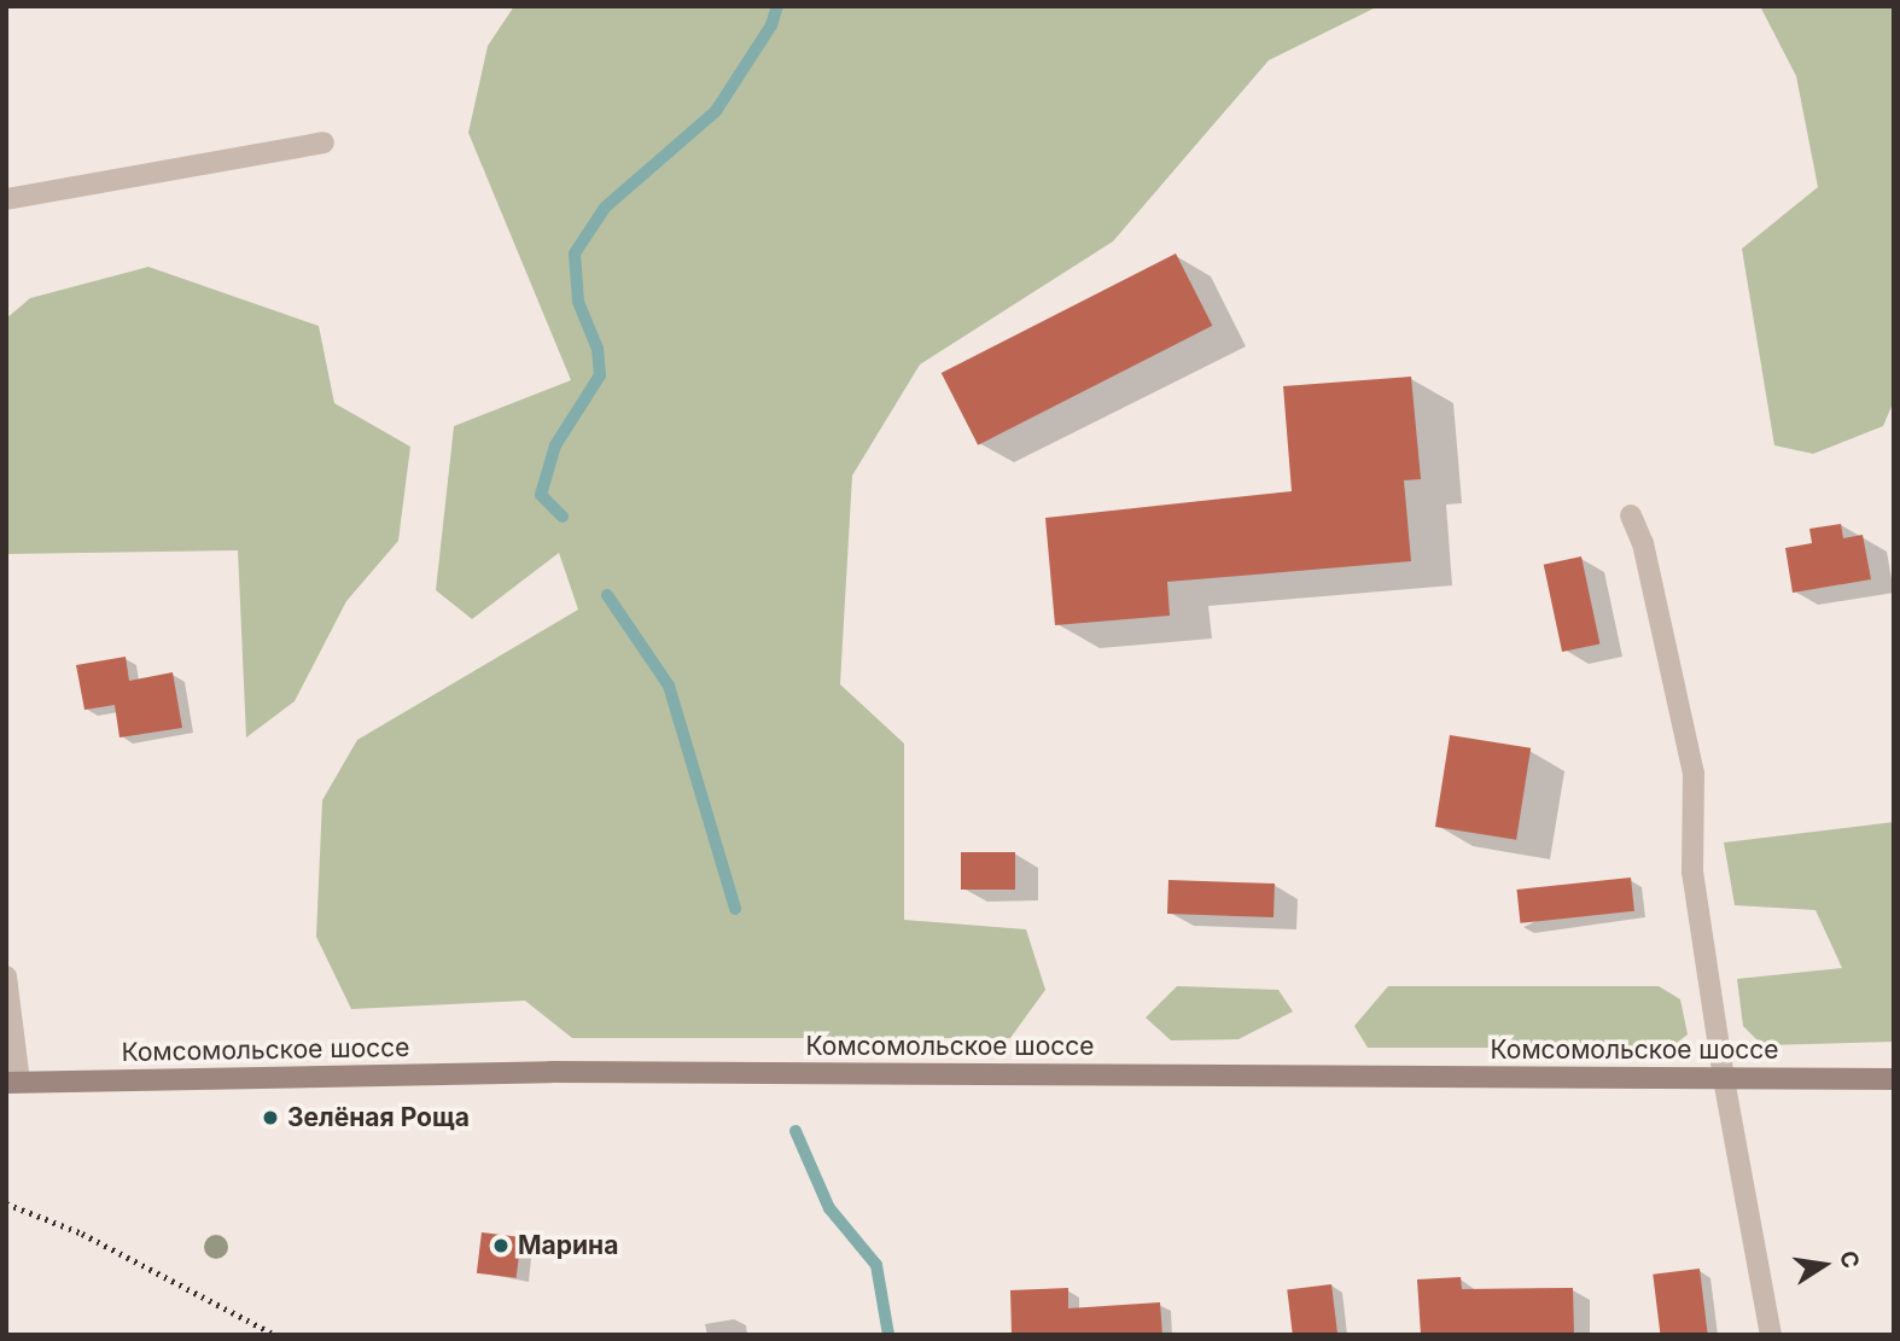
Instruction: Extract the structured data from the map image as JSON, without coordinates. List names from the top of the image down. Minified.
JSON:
{"streets":{"main road":["Комсомольское шоссе"]},"places":["Зелёная Роща","Марина"],"north":"right"}
